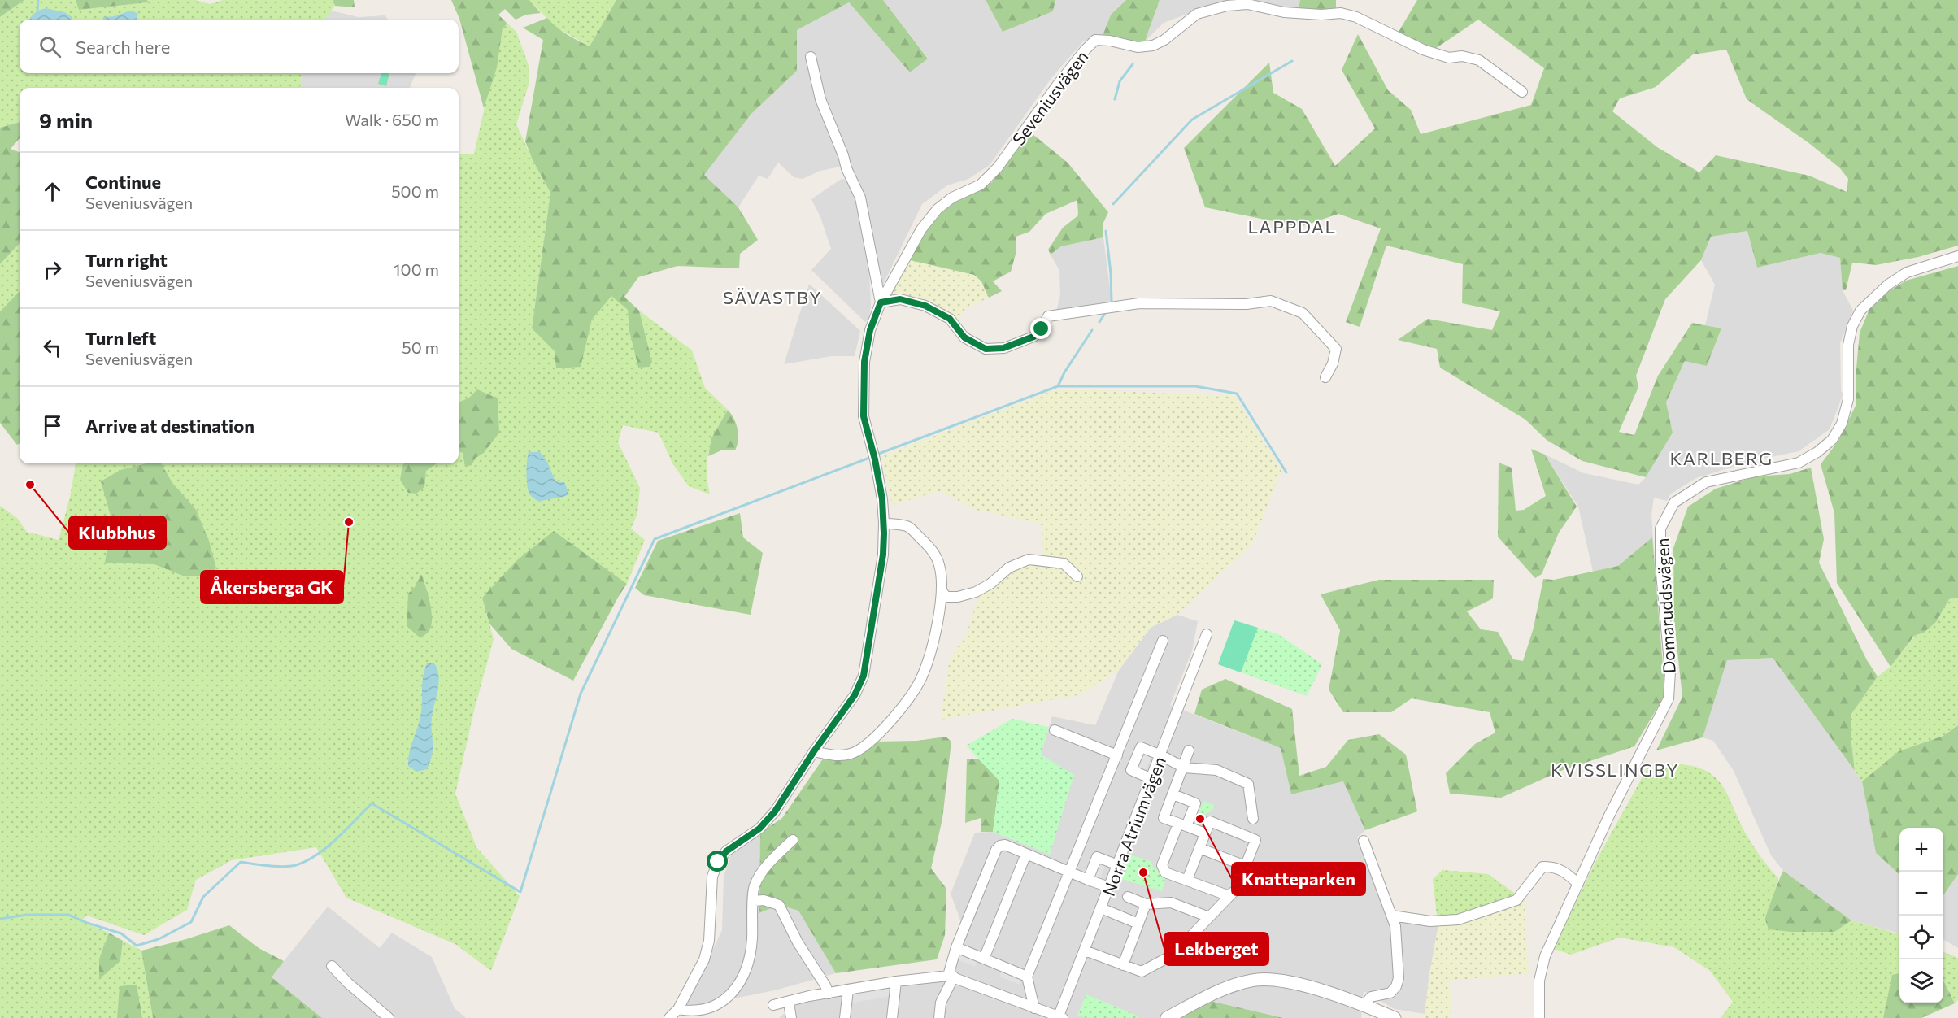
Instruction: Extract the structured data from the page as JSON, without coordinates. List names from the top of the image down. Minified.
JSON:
{"streets":{"street":["Seveniusvägen","Domaruddsvägen","Norra Atriumvägen"]},"districts":["LAPPDAL","SÄVASTBY","KARLBERG","KVISSLINGBY"],"places":["Klubbhus","Åkersberga GK","Knatteparken","Lekberget"],"page":{"search":"Search here","heading":["9 min","Walk · 650 m"],"list":[["Continue","Seveniusvägen","500 m"],["Turn right","Seveniusvägen","100 m"],["Turn left","Seveniusvägen","50 m"],"Arrive at destination"],"map_buttons":["+","−"]}}
